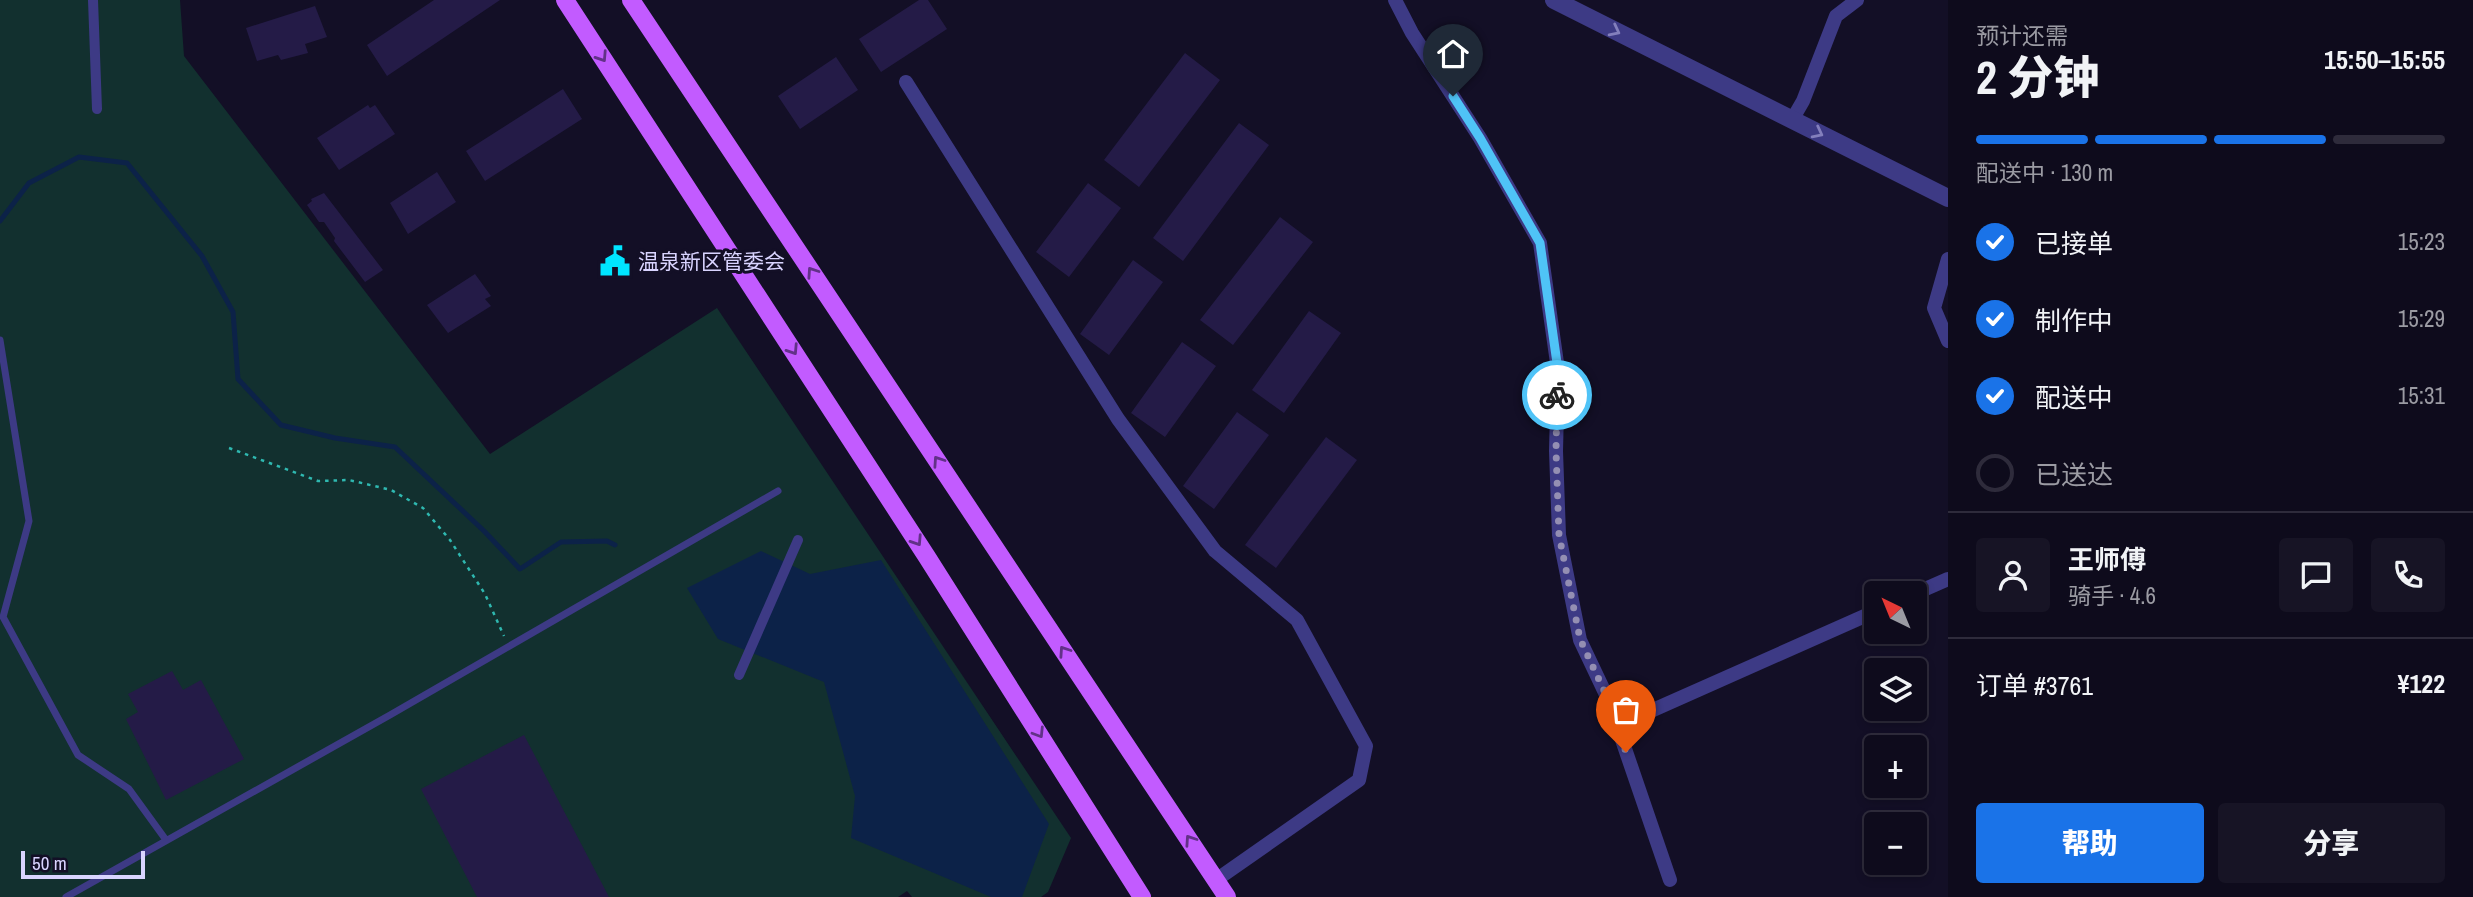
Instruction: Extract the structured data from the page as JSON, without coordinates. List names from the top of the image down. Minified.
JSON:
{"places":{"public building":["温泉新区管委会"]},"scale_bar":"50 m","north":"top left","page":{"heading":["2 分钟","预计还需","15:50–15:55"],"panel":["王师傅","骑手 · 4.6","订单 #3761","¥122"],"bar":"配送中 · 130 m","list":[["已接单","15:23"],["制作中","15:29"],["配送中","15:31"],"已送达"],"map_buttons":["+","−"],"buttons":["帮助","分享"],"scale":"50 m"}}
